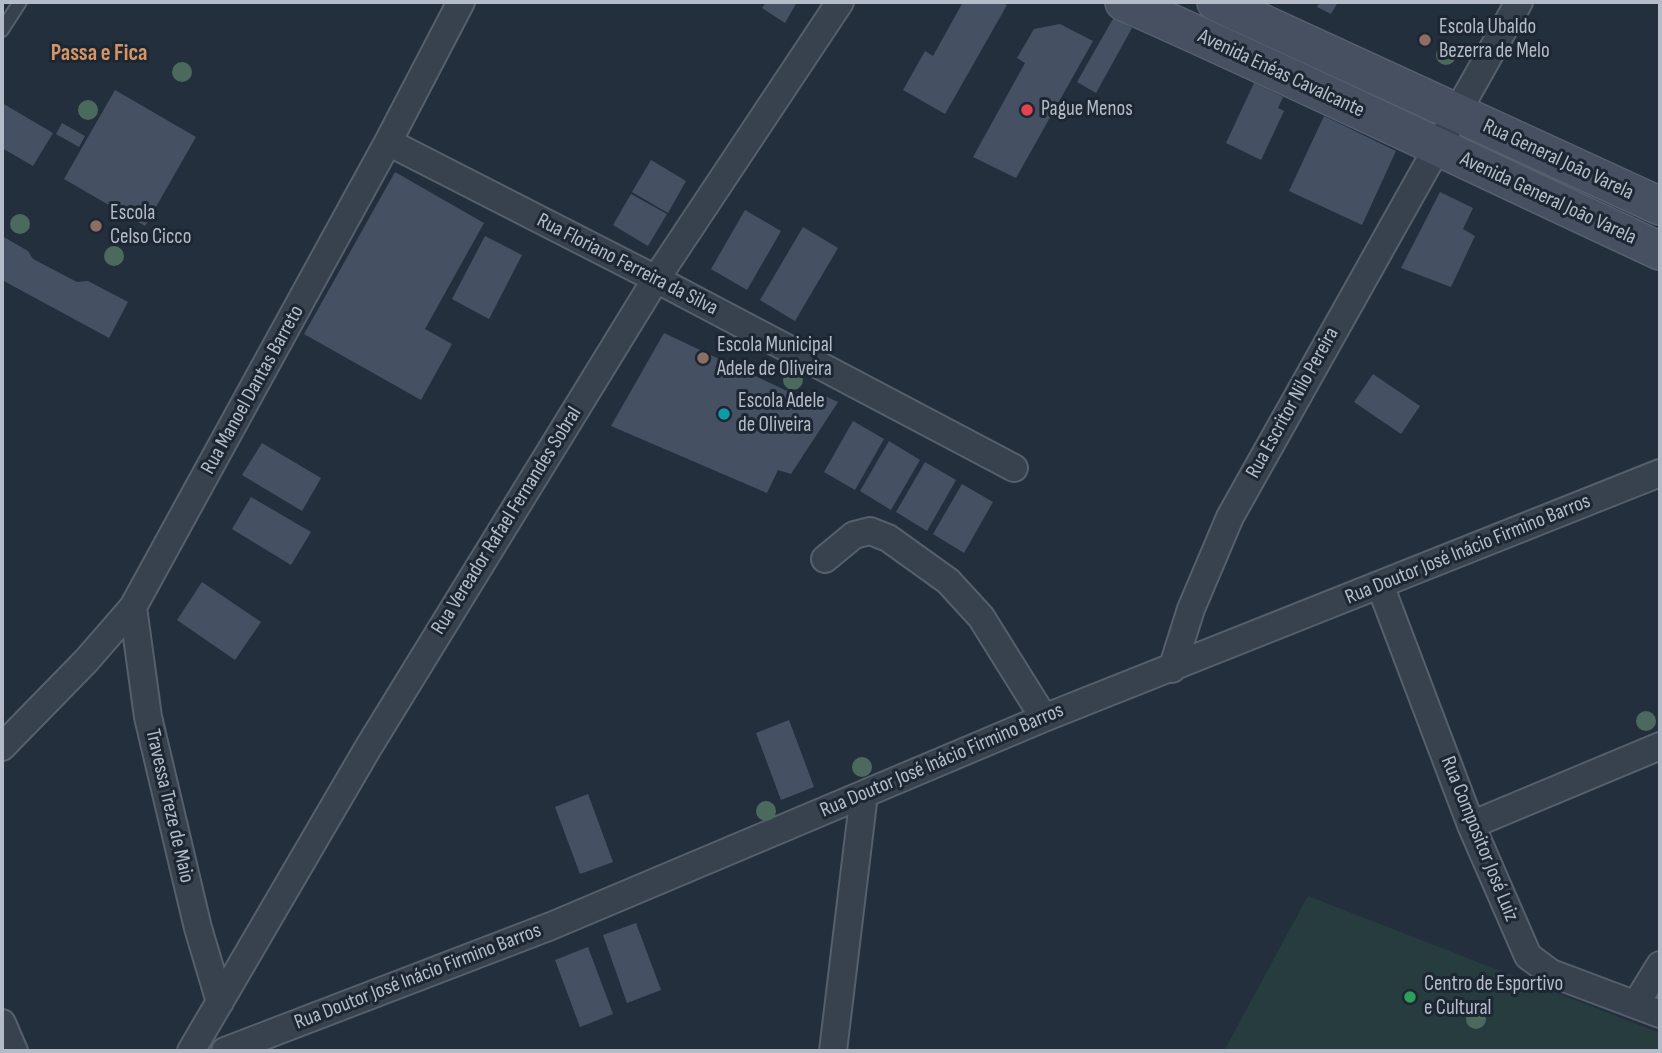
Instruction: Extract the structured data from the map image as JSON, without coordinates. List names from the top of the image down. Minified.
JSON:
{"streets":{"main road":["Avenida Enéas Cavalcante","Rua General João Varela","Avenida General João Varela"],"street":["Rua Floriano Ferreira da Silva","Rua Manoel Dantas Barreto","Rua Escritor Nilo Pereira","Rua Vereador Rafael Fernandes Sobral","Rua Doutor José Inácio Firmino Barros","Travessa Treze de Maio","Rua Compositor José Luiz"]},"crossings":[["Avenida Enéas Cavalcante","Rua General João Varela"],["Avenida Enéas Cavalcante","Avenida General João Varela"],["Avenida Enéas Cavalcante","Rua Escritor Nilo Pereira"],["Rua General João Varela","Rua Escritor Nilo Pereira"],["Avenida General João Varela","Rua Escritor Nilo Pereira"],["Rua Floriano Ferreira da Silva","Rua Manoel Dantas Barreto"],["Rua Floriano Ferreira da Silva","Rua Vereador Rafael Fernandes Sobral"],["Rua Manoel Dantas Barreto","Travessa Treze de Maio"],["Rua Escritor Nilo Pereira","Rua Doutor José Inácio Firmino Barros"],["Rua Vereador Rafael Fernandes Sobral","Travessa Treze de Maio"],["Rua Doutor José Inácio Firmino Barros","Rua Compositor José Luiz"]],"districts":["Passa e Fica"],"places":["Escola Ubaldo Bezerra de Melo","Pague Menos","Escola Celso Cicco","Escola Municipal Adele de Oliveira","Escola Adele de Oliveira","Centro de Esportivo e Cultural"]}
